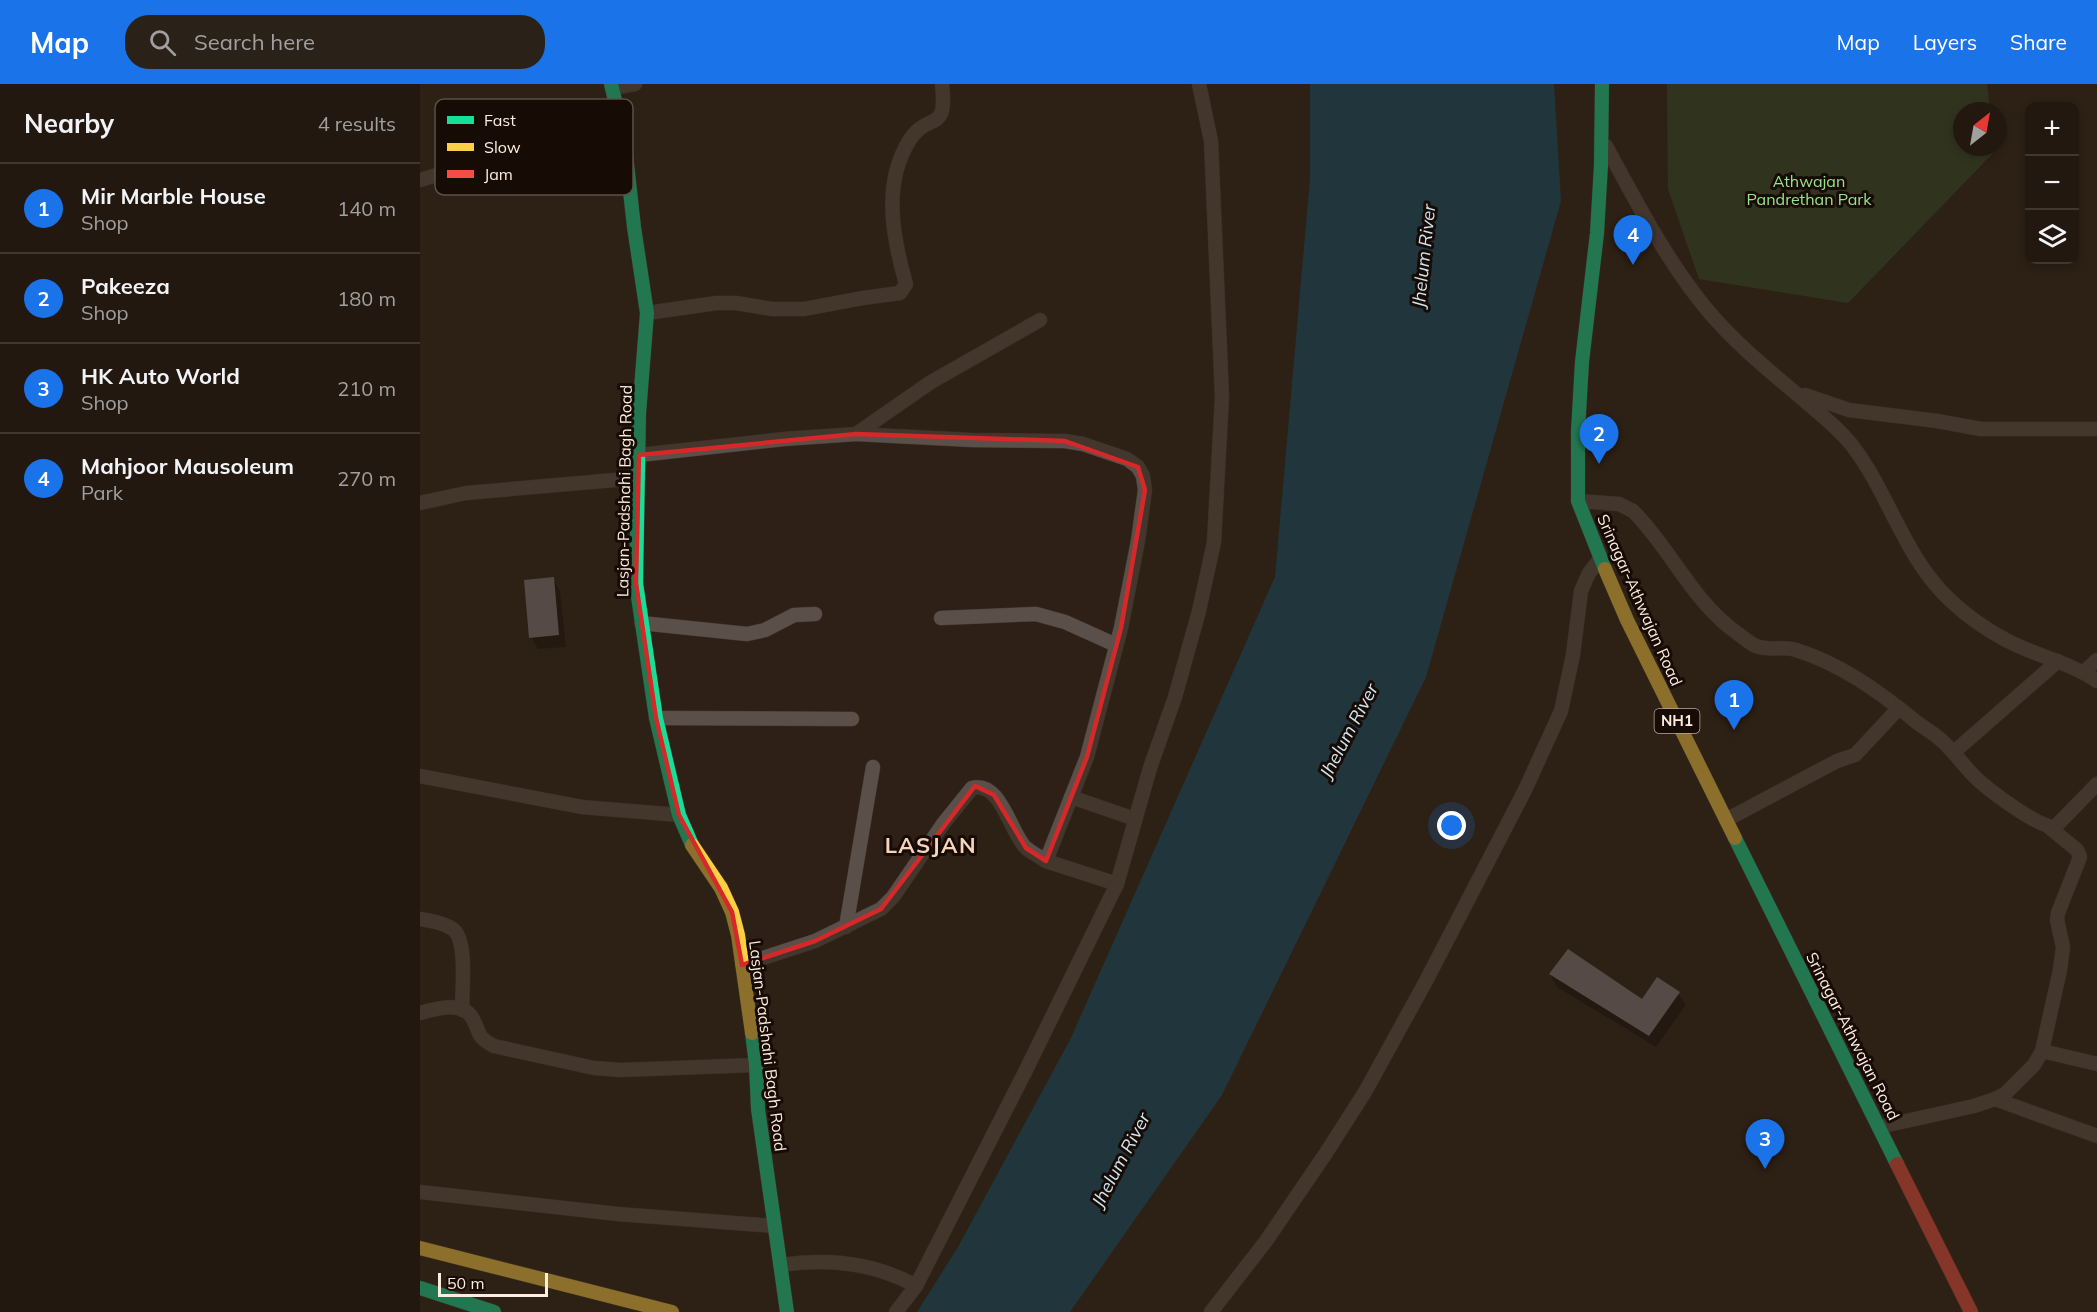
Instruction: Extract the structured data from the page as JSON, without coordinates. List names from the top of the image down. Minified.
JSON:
{"streets":{"main road":["Lasjan-Padshahi Bagh Road","Srinagar-Athwajan Road","NH1"]},"districts":["LASJAN"],"water":["Jhelum River"],"parks":["Athwajan Pandrethan Park"],"legend":["Fast","Slow","Jam"],"scale_bar":"50 m","north":"top right","page":{"header":"Map","search":"Search here","nav":["Map","Layers","Share"],"heading":["Nearby","4 results"],"map_buttons":["+","−"],"list":[{"mark":"1","name":"Mir Marble House","note":"Shop","value":"140 m"},{"mark":"2","name":"Pakeeza","note":"Shop","value":"180 m"},{"mark":"3","name":"HK Auto World","note":"Shop","value":"210 m"},{"mark":"4","name":"Mahjoor Mausoleum","note":"Park","value":"270 m"}],"pins":["4","2","1","3"],"scale":"50 m"}}
